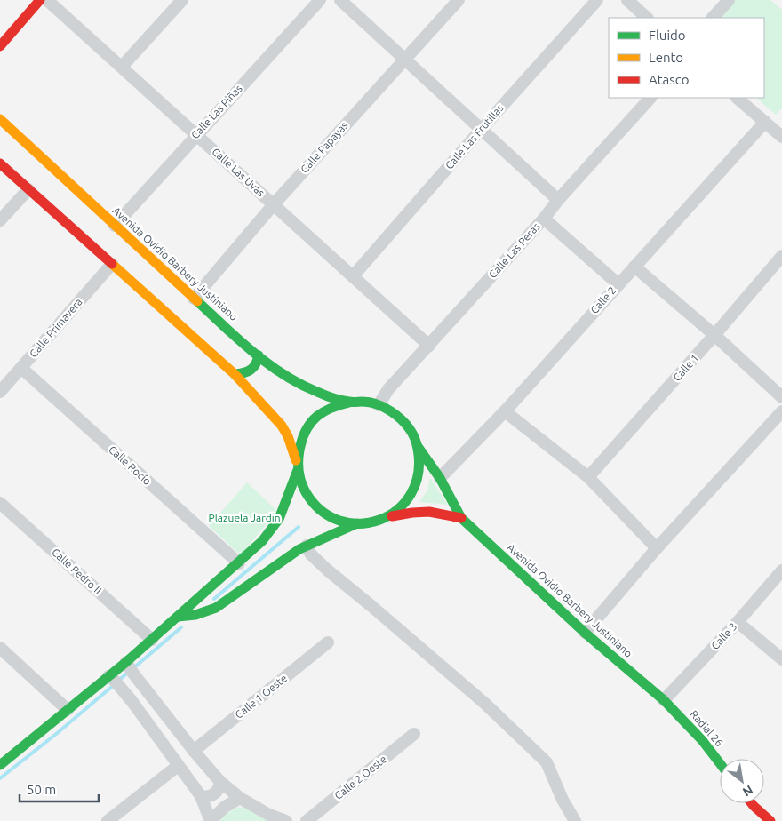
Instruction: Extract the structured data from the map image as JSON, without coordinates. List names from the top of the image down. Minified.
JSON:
{"streets":{"main road":["Avenida Ovidio Barbery Justiniano","Radial 26"],"street":["Calle Las Piñas","Calle Las Frutillas","Calle Papayas","Calle Las Uvas","Calle Las Peras","Calle 2","Calle Primavera","Calle 1","Calle Rocío","Calle Pedro II","Calle 3","Calle 1 Oeste","Calle 2 Oeste"]},"crossings":[["Calle Las Piñas","Calle Las Uvas"],["Calle Las Piñas","Avenida Ovidio Barbery Justiniano"],["Calle Las Frutillas","Calle Las Uvas"],["Calle Papayas","Calle Las Uvas"],["Calle Papayas","Avenida Ovidio Barbery Justiniano"],["Calle Las Uvas","Calle Las Peras"],["Calle Las Peras","Avenida Ovidio Barbery Justiniano"],["Avenida Ovidio Barbery Justiniano","Calle 2"],["Avenida Ovidio Barbery Justiniano","Calle 3"],["Avenida Ovidio Barbery Justiniano","Radial 26"],["Calle Primavera","Calle Rocío"],["Calle 3","Radial 26"]],"parks":["Plazuela Jardin"],"legend":["Fluido","Lento","Atasco"],"scale_bar":"50 m","north":"bottom right"}
